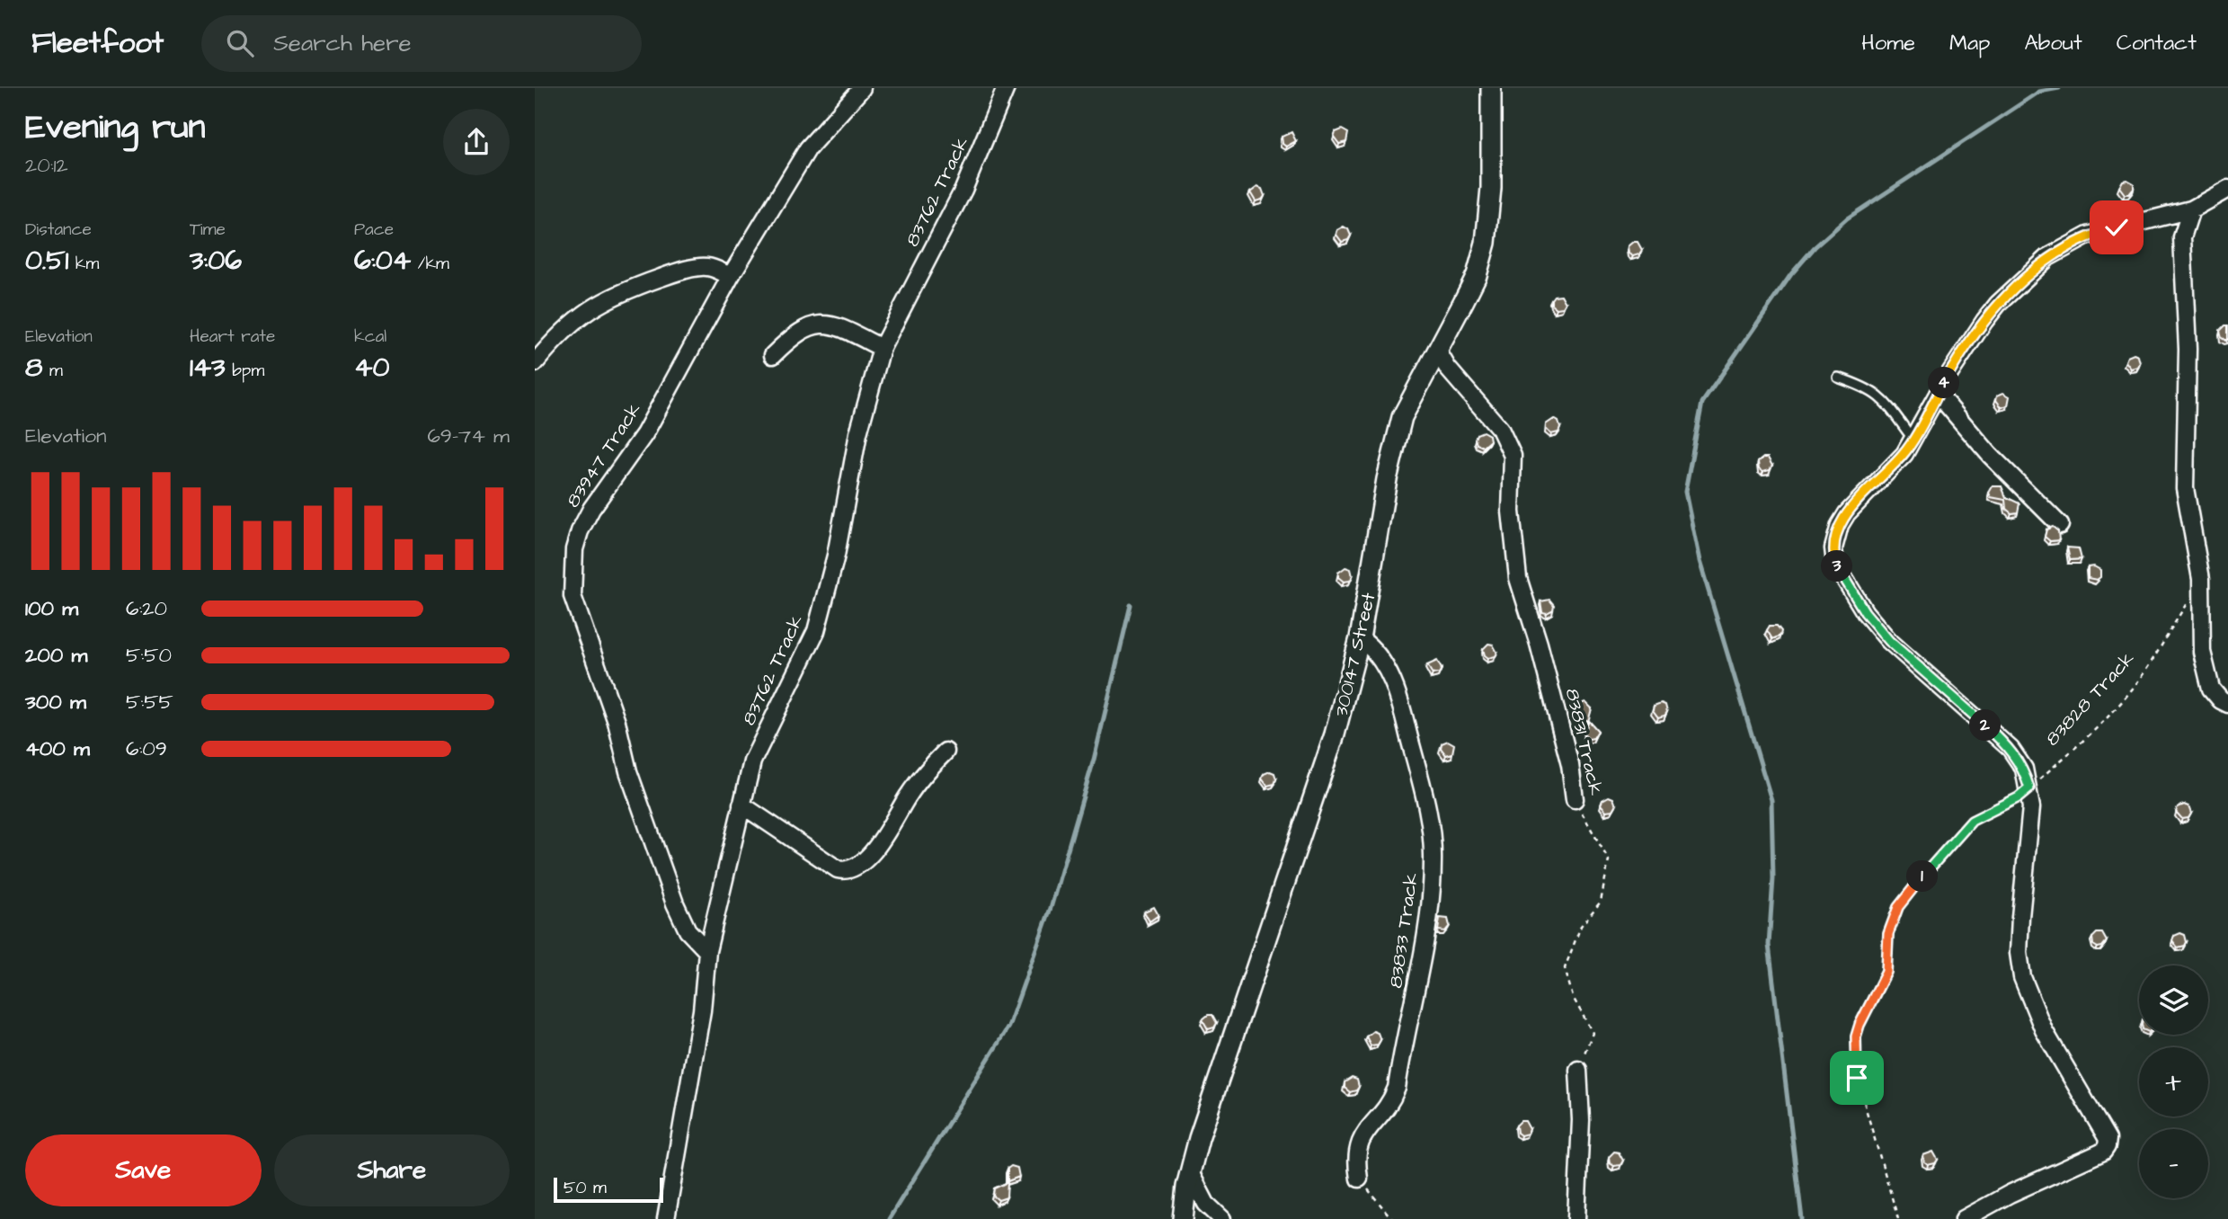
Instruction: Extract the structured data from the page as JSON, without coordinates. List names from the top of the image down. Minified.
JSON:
{"streets":{"street":["83762 Track","83947 Track","300147 Street","83831 Track","83833 Track"],"path":["83828 Track"]},"crossings":[["83762 Track","83947 Track"],["300147 Street","83831 Track"],["300147 Street","83833 Track"]],"scale_bar":"50 m","page":{"header":"Fleetfoot","search":"Search here","nav":["Home","Map","About","Contact"],"heading":["Evening run","20:12"],"stats":[["Distance","0.51 km"],["Time","3:06"],["Pace","6:04 /km"],["Elevation","8 m"],["Heart rate","143 bpm"],["kcal","40"]],"pins":["4","3","2","1"],"chart":["Elevation","69–74 m"],"list":[{"name":"100 m","note":"6:20"},{"name":"200 m","note":"5:50"},{"name":"300 m","note":"5:55"},{"name":"400 m","note":"6:09"}],"map_buttons":["+","−"],"buttons":["Save","Share"],"scale":"50 m"}}
